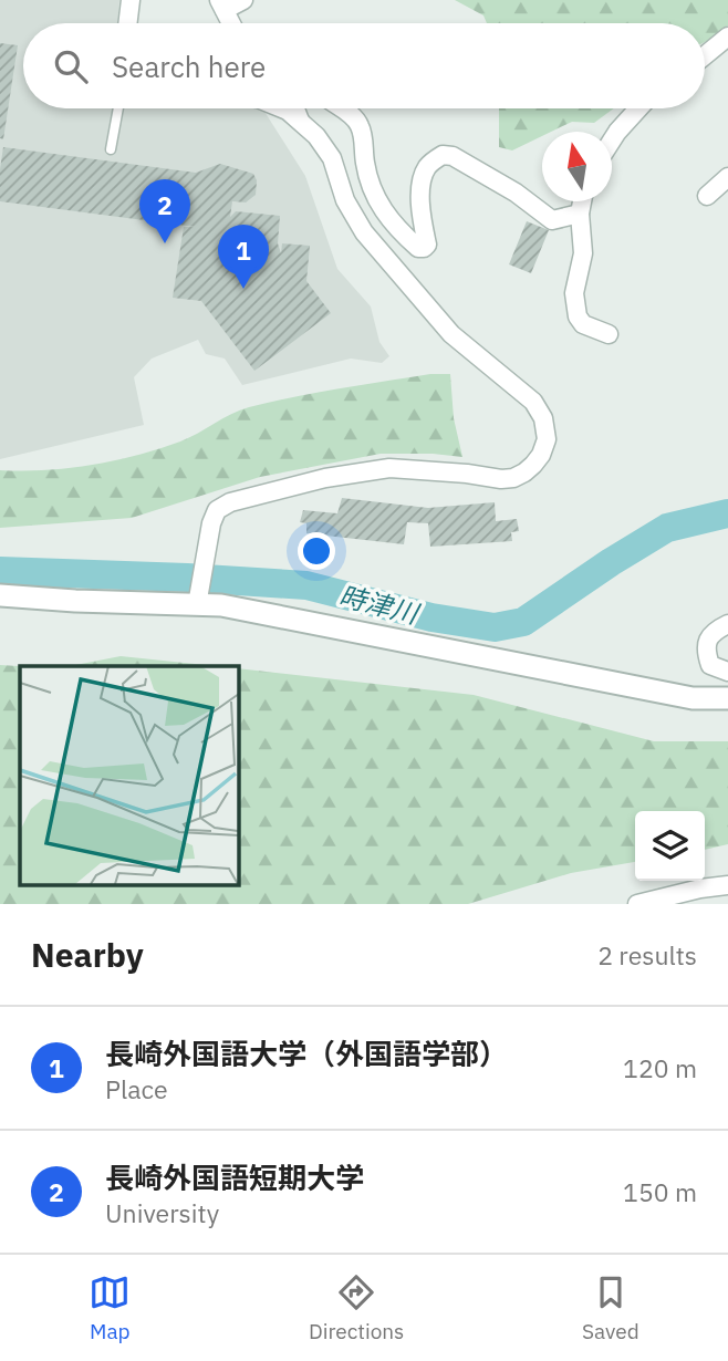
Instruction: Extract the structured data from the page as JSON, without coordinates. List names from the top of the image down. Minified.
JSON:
{"water":["時津川"],"north":"top","page":{"search":"Search here","pins":["2","1"],"heading":["Nearby","2 results"],"list":[{"mark":"1","name":"長崎外国語大学（外国語学部）","note":"Place","value":"120 m"},{"mark":"2","name":"長崎外国語短期大学","note":"University","value":"150 m"}],"nav":["Map","Directions","Saved"]}}
